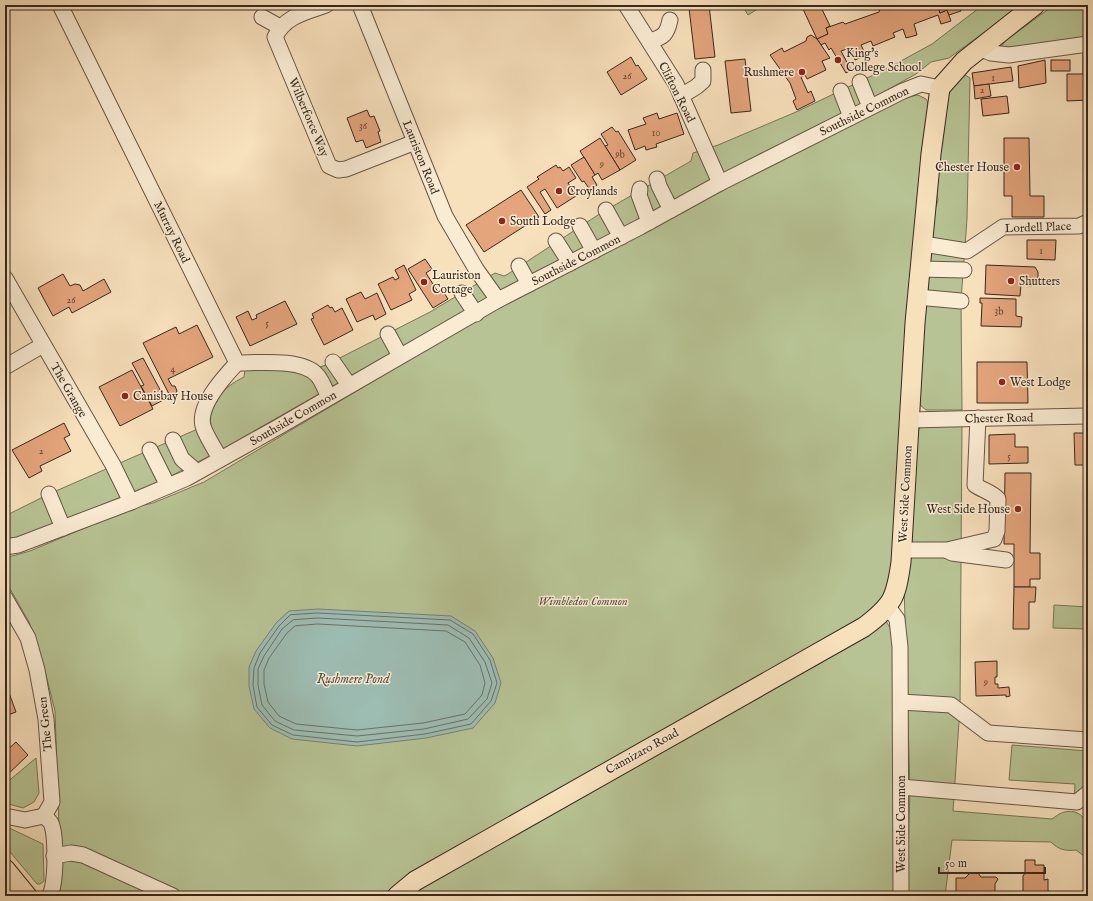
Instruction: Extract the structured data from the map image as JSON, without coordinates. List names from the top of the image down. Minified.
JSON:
{"streets":{"main road":["West Side Common","Cannizaro Road"],"street":["Clifton Road","Southside Common","Wilberforce Way","Lauriston Road","Lordell Place","Murray Road","The Grange","Chester Road","The Green"]},"crossings":[["Clifton Road","Southside Common"],["Southside Common","Lauriston Road"],["Southside Common","The Grange"],["Southside Common","West Side Common"],["Wilberforce Way","Lauriston Road"],["Lordell Place","West Side Common"],["Chester Road","West Side Common"],["West Side Common","Cannizaro Road"]],"water":["Rushmere Pond"],"parks":["Wimbledon Common"],"places":["King's College School","Rushmere","Chester House","Croylands","South Lodge","Shutters","Lauriston Cottage","West Lodge","Canisbay House","West Side House"],"house_numbers":["26","1","2","36","10","9b","9","1","26","3b","5","4","2","5","9"],"scale_bar":"50 m"}
